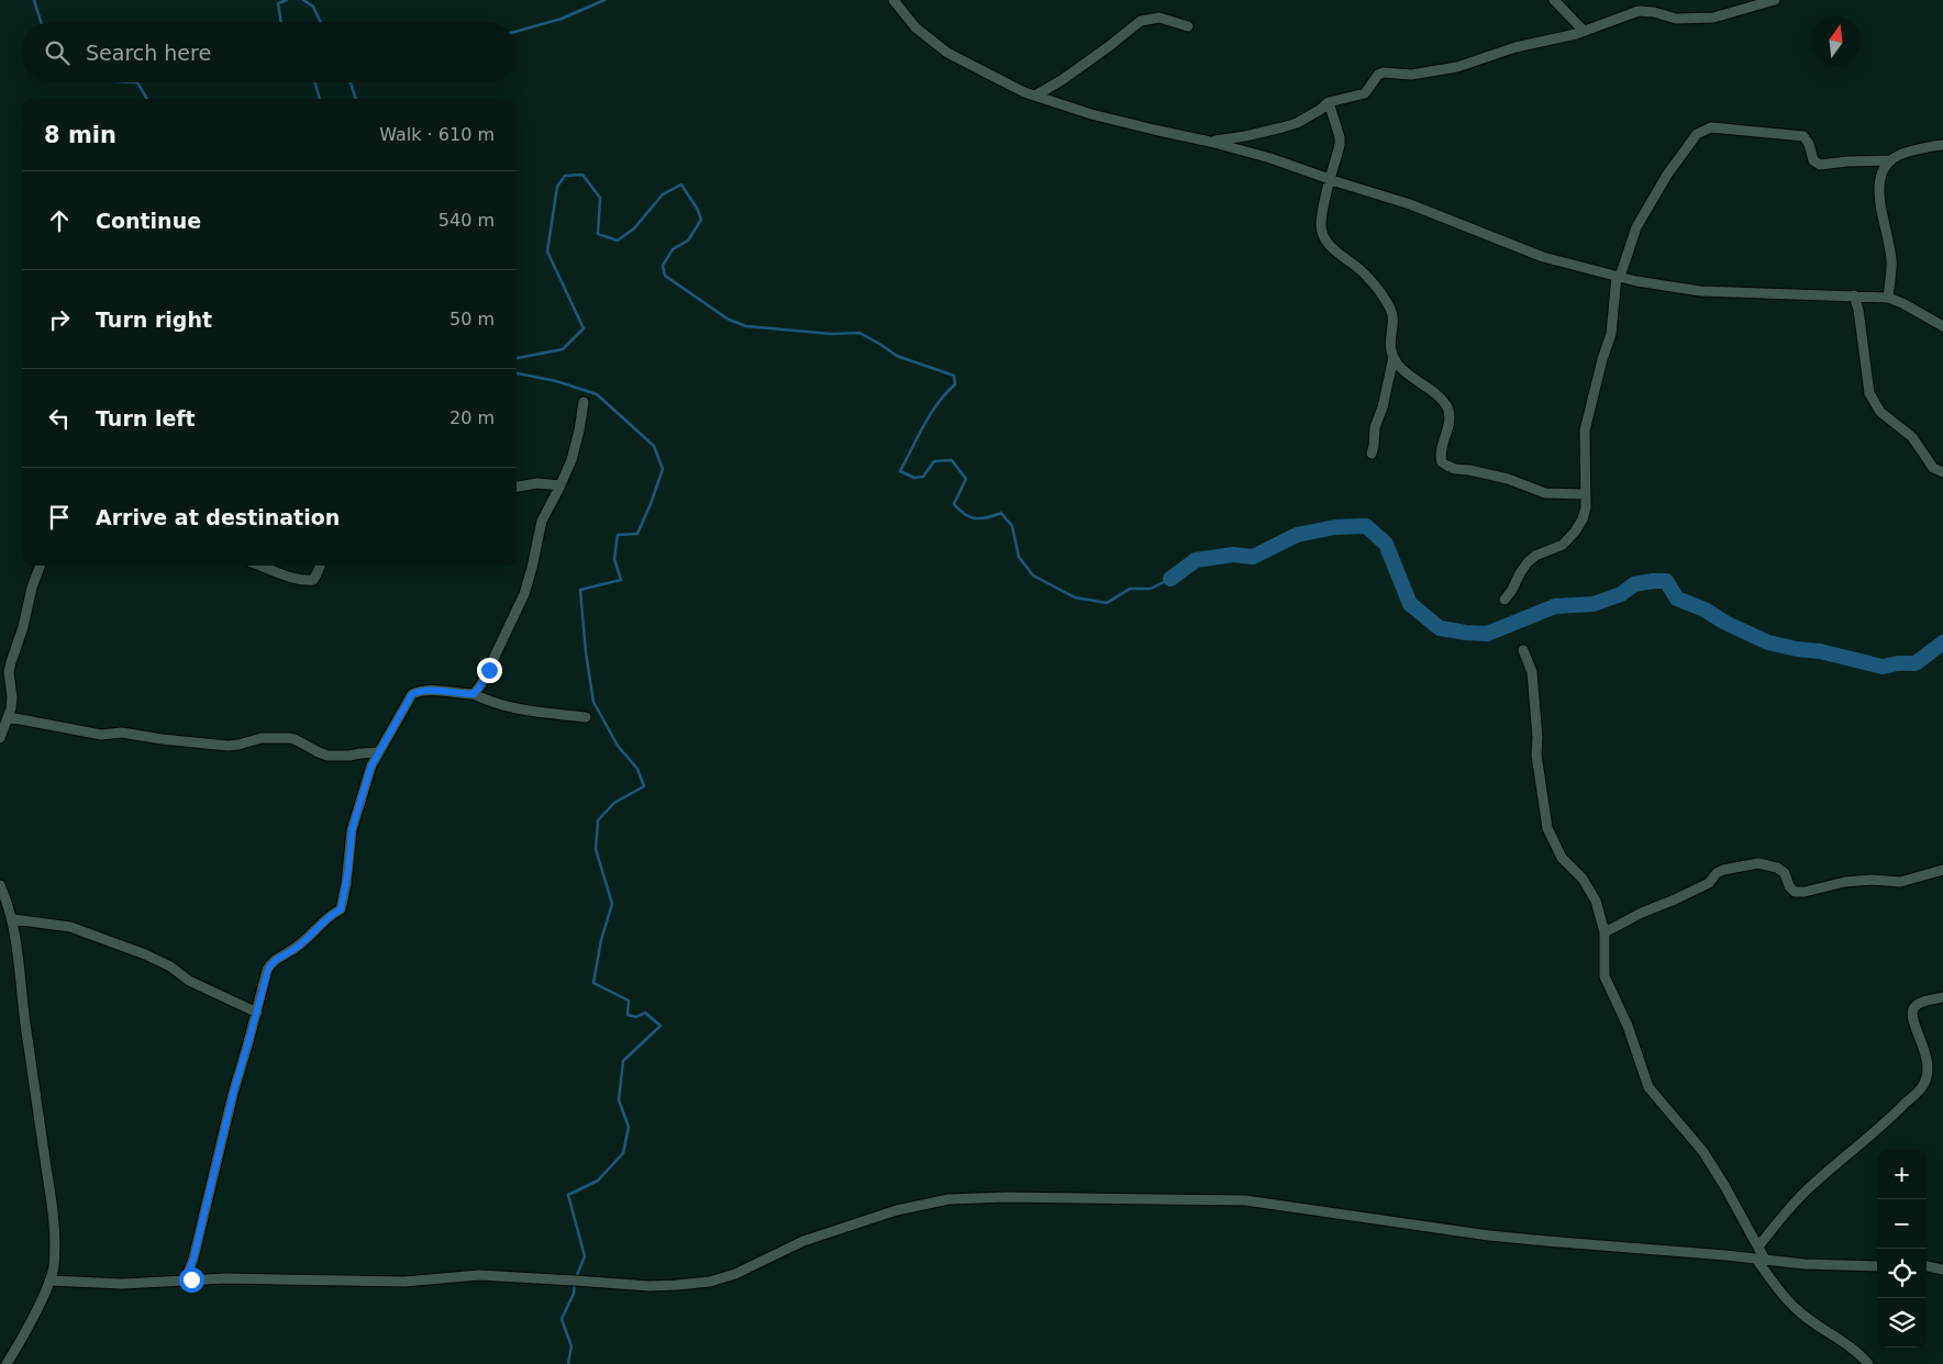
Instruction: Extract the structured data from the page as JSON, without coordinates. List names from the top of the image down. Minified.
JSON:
{"north":"top","page":{"search":"Search here","heading":["8 min","Walk · 610 m"],"list":[["Continue","540 m"],["Turn right","50 m"],["Turn left","20 m"],"Arrive at destination"],"map_buttons":["+","−"]}}
